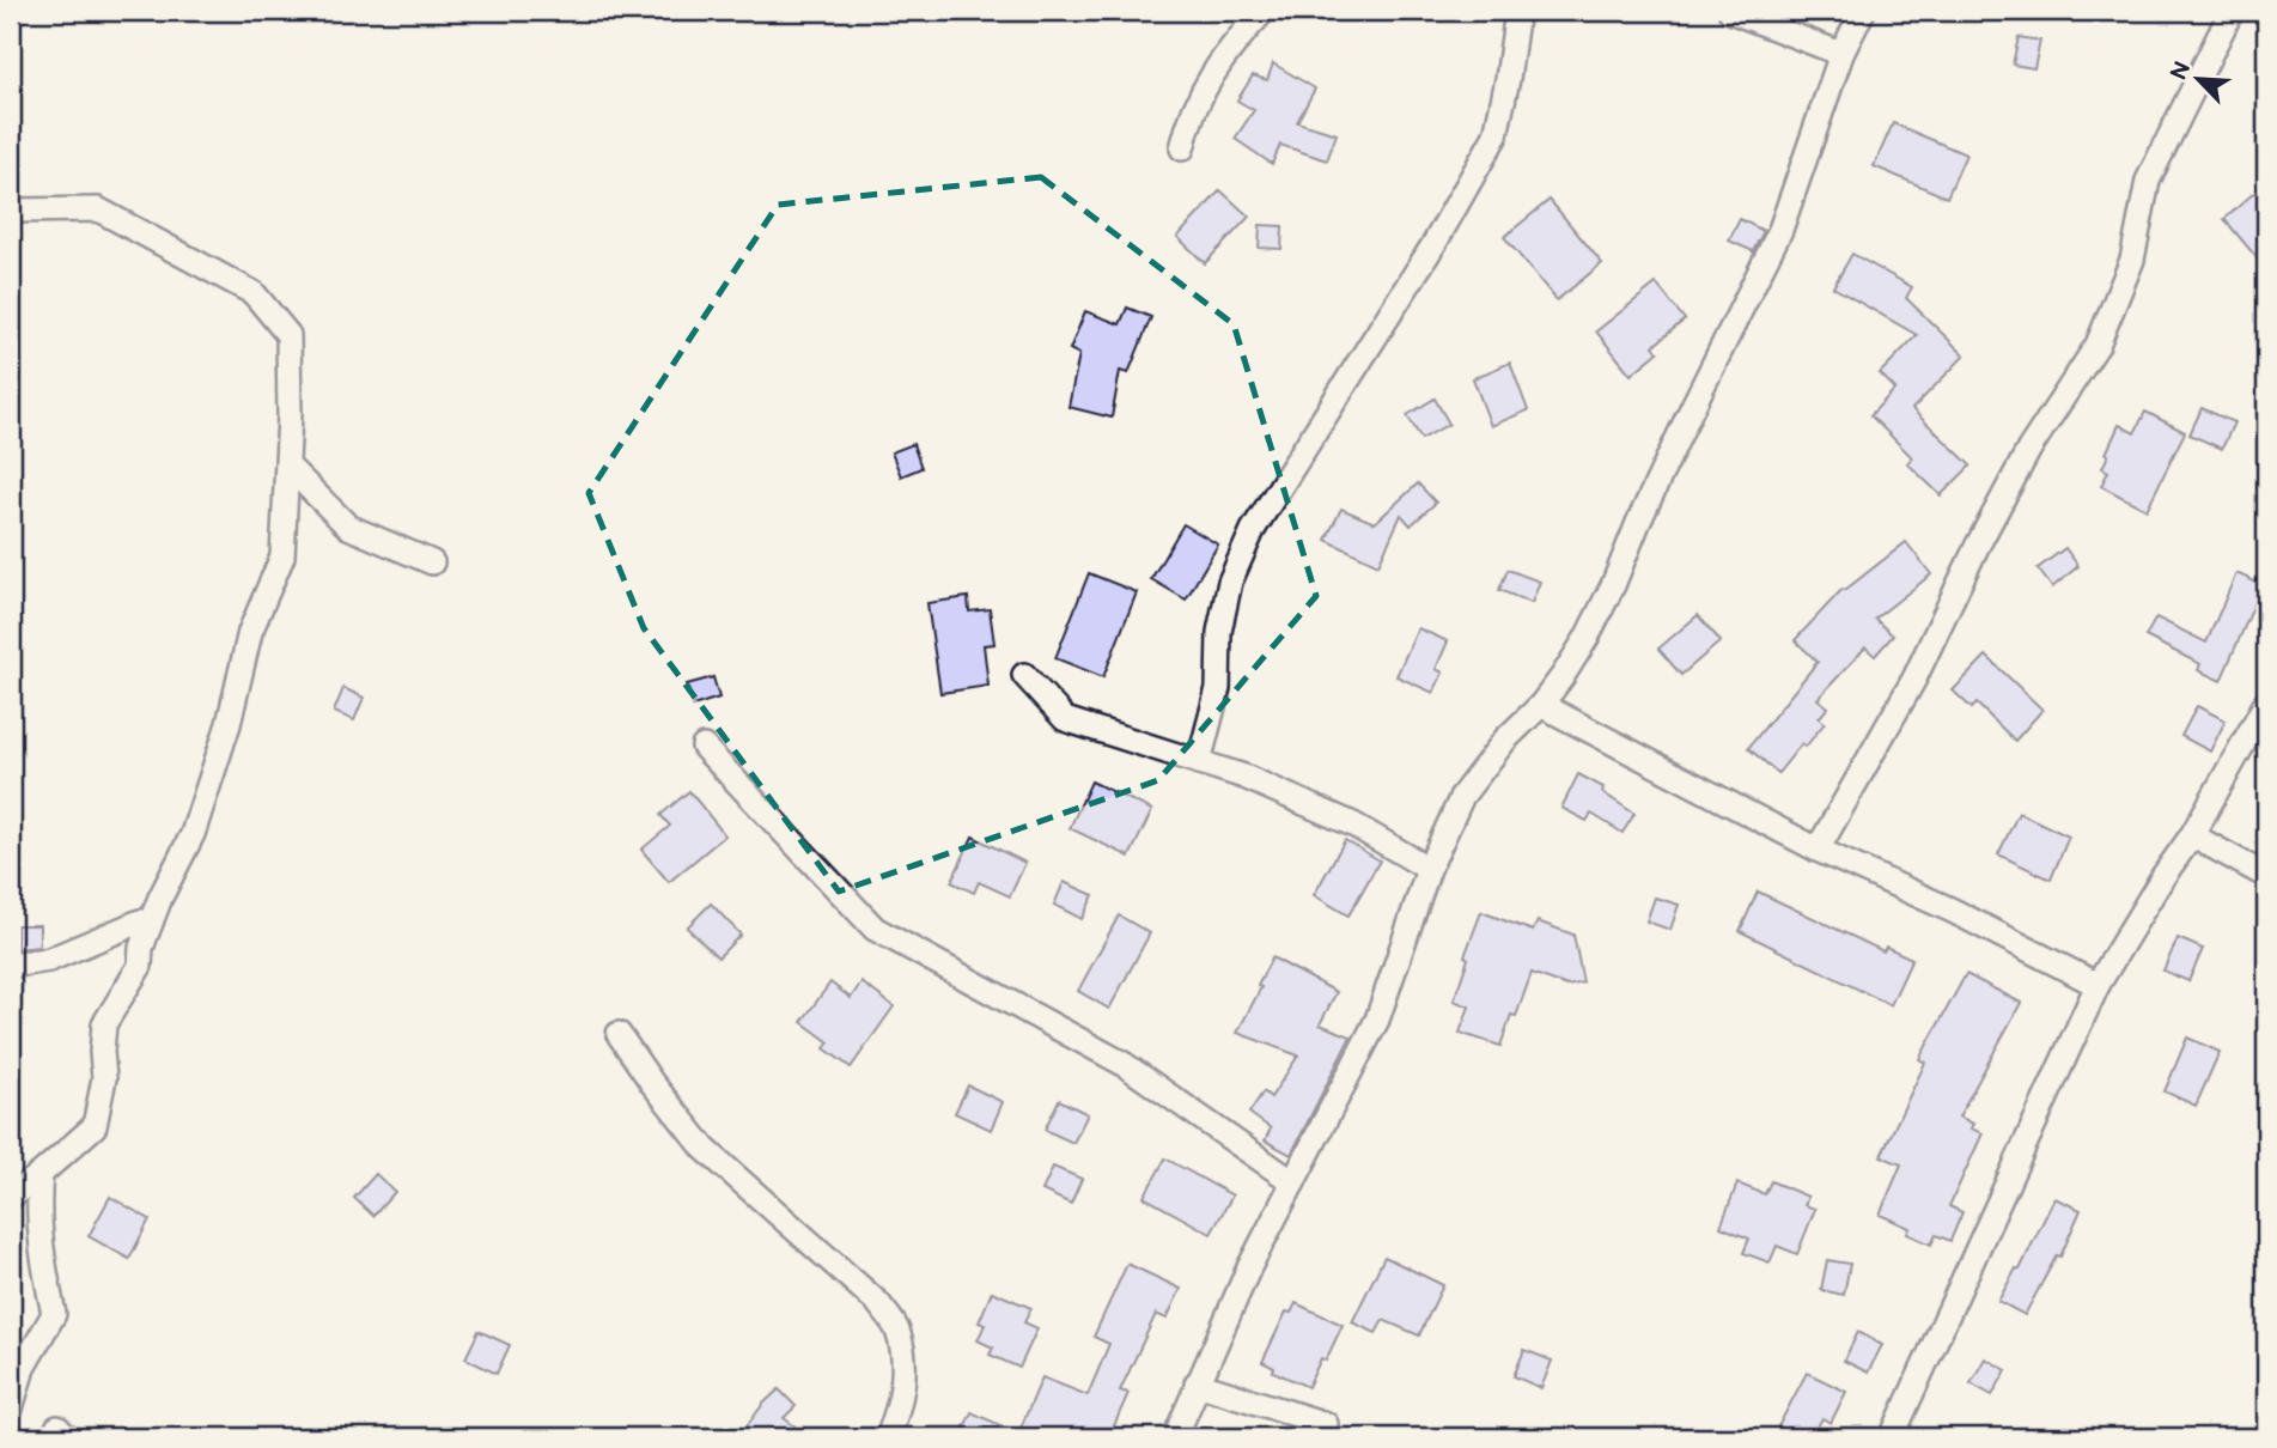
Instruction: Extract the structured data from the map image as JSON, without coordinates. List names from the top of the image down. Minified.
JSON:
{"north":"top left"}
